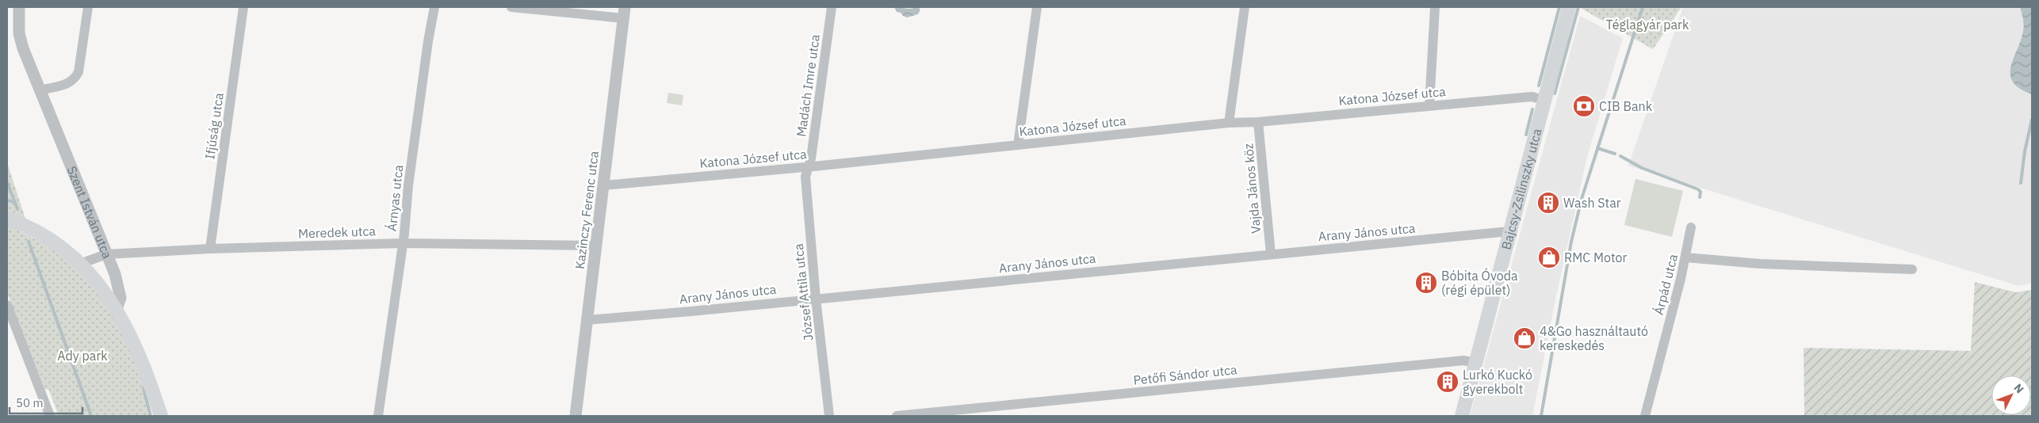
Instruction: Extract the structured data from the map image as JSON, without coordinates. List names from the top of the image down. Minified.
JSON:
{"streets":{"main road":["Bajcsy-Zsilinszky utca"],"street":["Madách Imre utca","Katona József utca","Ifjúság utca","Vajda János köz","Árnyas utca","Kazinczy Ferenc utca","Szent István utca","Meredek utca","Arany János utca","Árpád utca","József Attila utca","Petőfi Sándor utca"]},"crossings":[["Madách Imre utca","Katona József utca"],["Madách Imre utca","József Attila utca"],["Katona József utca","Vajda János köz"],["Katona József utca","Bajcsy-Zsilinszky utca"],["Katona József utca","Kazinczy Ferenc utca"],["Katona József utca","József Attila utca"],["Ifjúság utca","Meredek utca"],["Vajda János köz","Arany János utca"],["Bajcsy-Zsilinszky utca","Arany János utca"],["Bajcsy-Zsilinszky utca","Petőfi Sándor utca"],["Árnyas utca","Meredek utca"],["Kazinczy Ferenc utca","Meredek utca"],["Kazinczy Ferenc utca","Arany János utca"],["Szent István utca","Meredek utca"],["Arany János utca","József Attila utca"]],"parks":["Téglagyár park","Ady park"],"places":{"bank":["CIB Bank"],"building":["Wash Star","Bóbita Óvoda (régi épület)","Lurkó Kuckó gyerekbolt"],"shop":["RMC Motor","4&Go használtautó kereskedés"]},"scale_bar":"50 m","north":"top right"}
